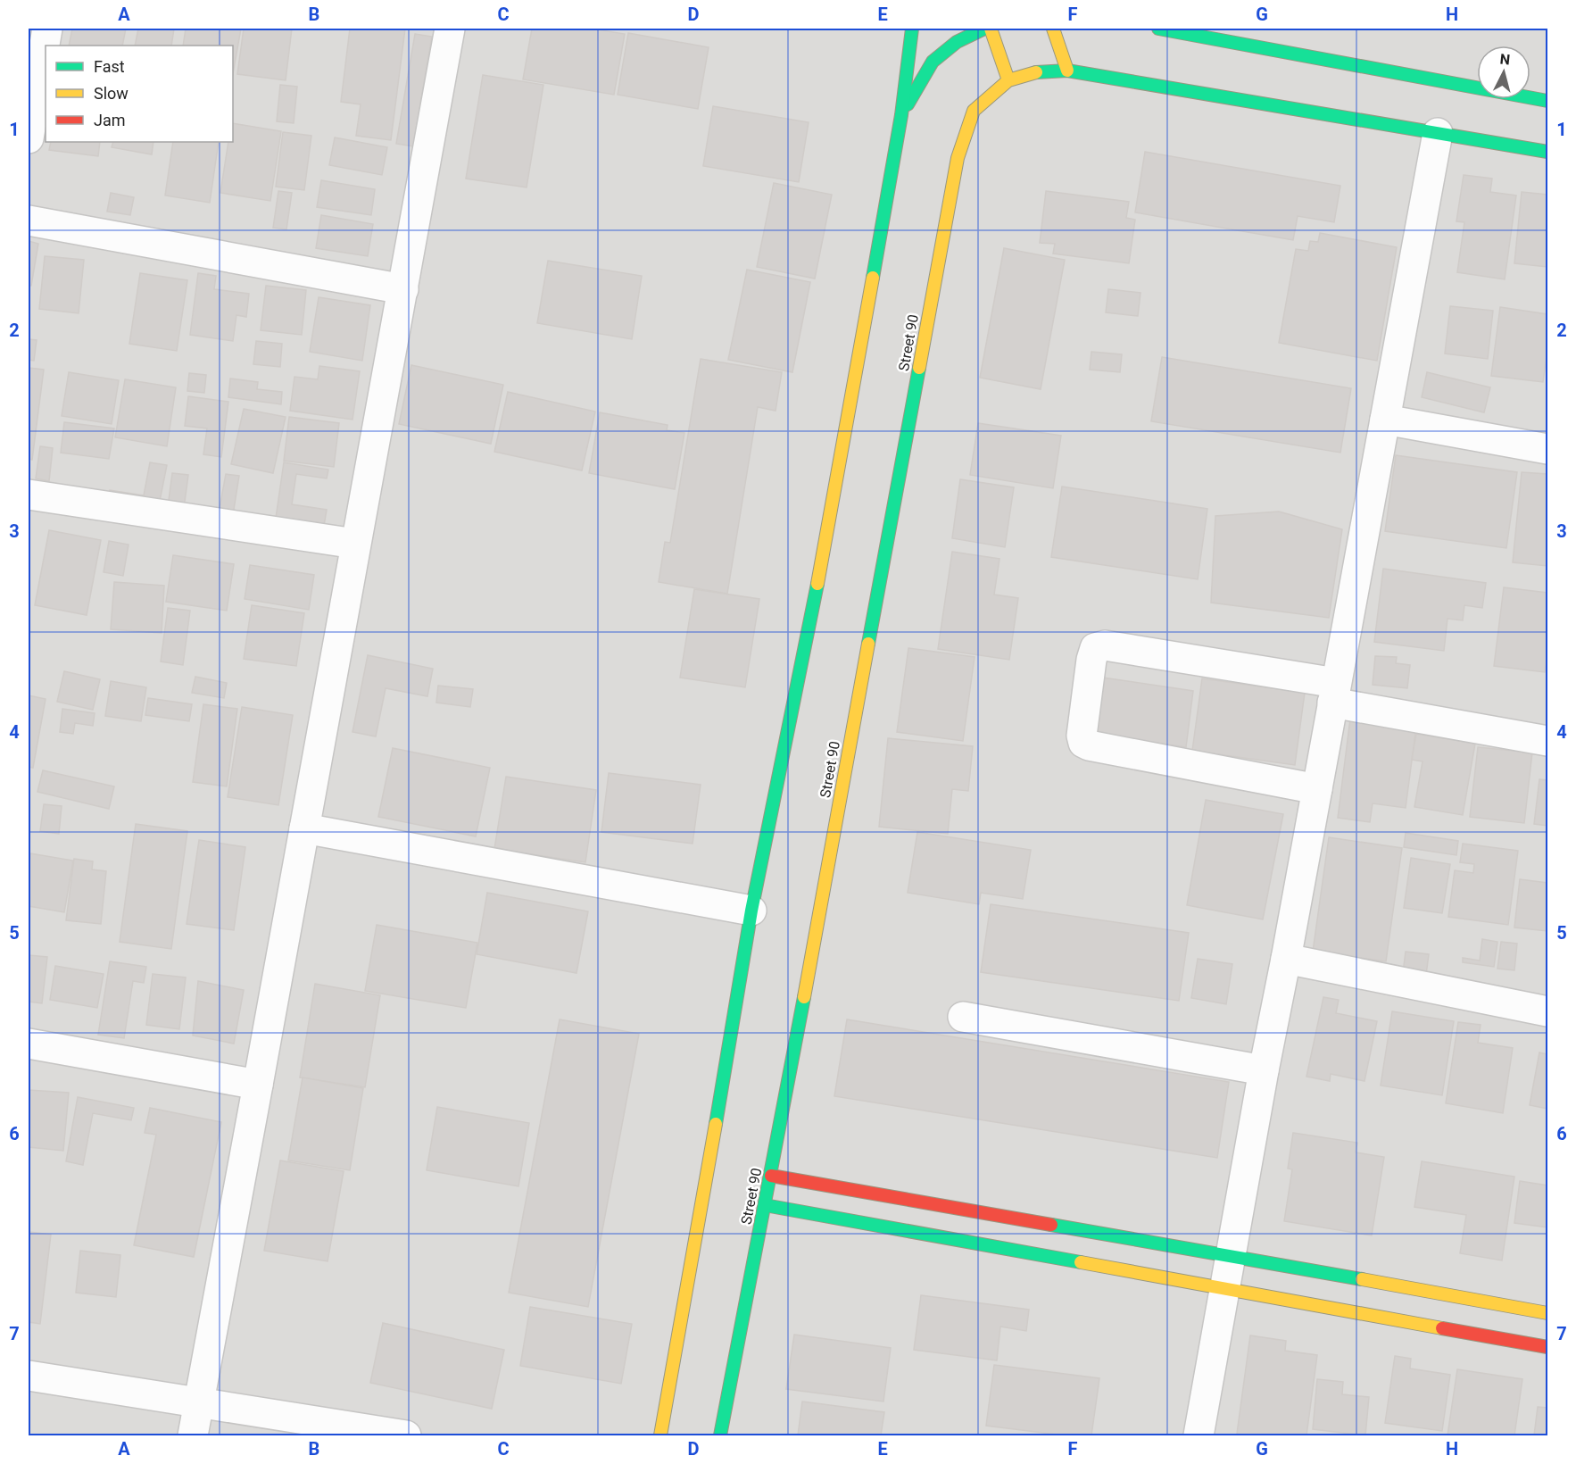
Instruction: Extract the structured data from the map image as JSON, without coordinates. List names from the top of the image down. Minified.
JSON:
{"streets":{"main road":["Street 90"]},"legend":["Fast","Slow","Jam"],"north":"top","grid":{"columns":["A","B","C","D","E","F","G","H"],"rows":["1","2","3","4","5","6","7"]}}
